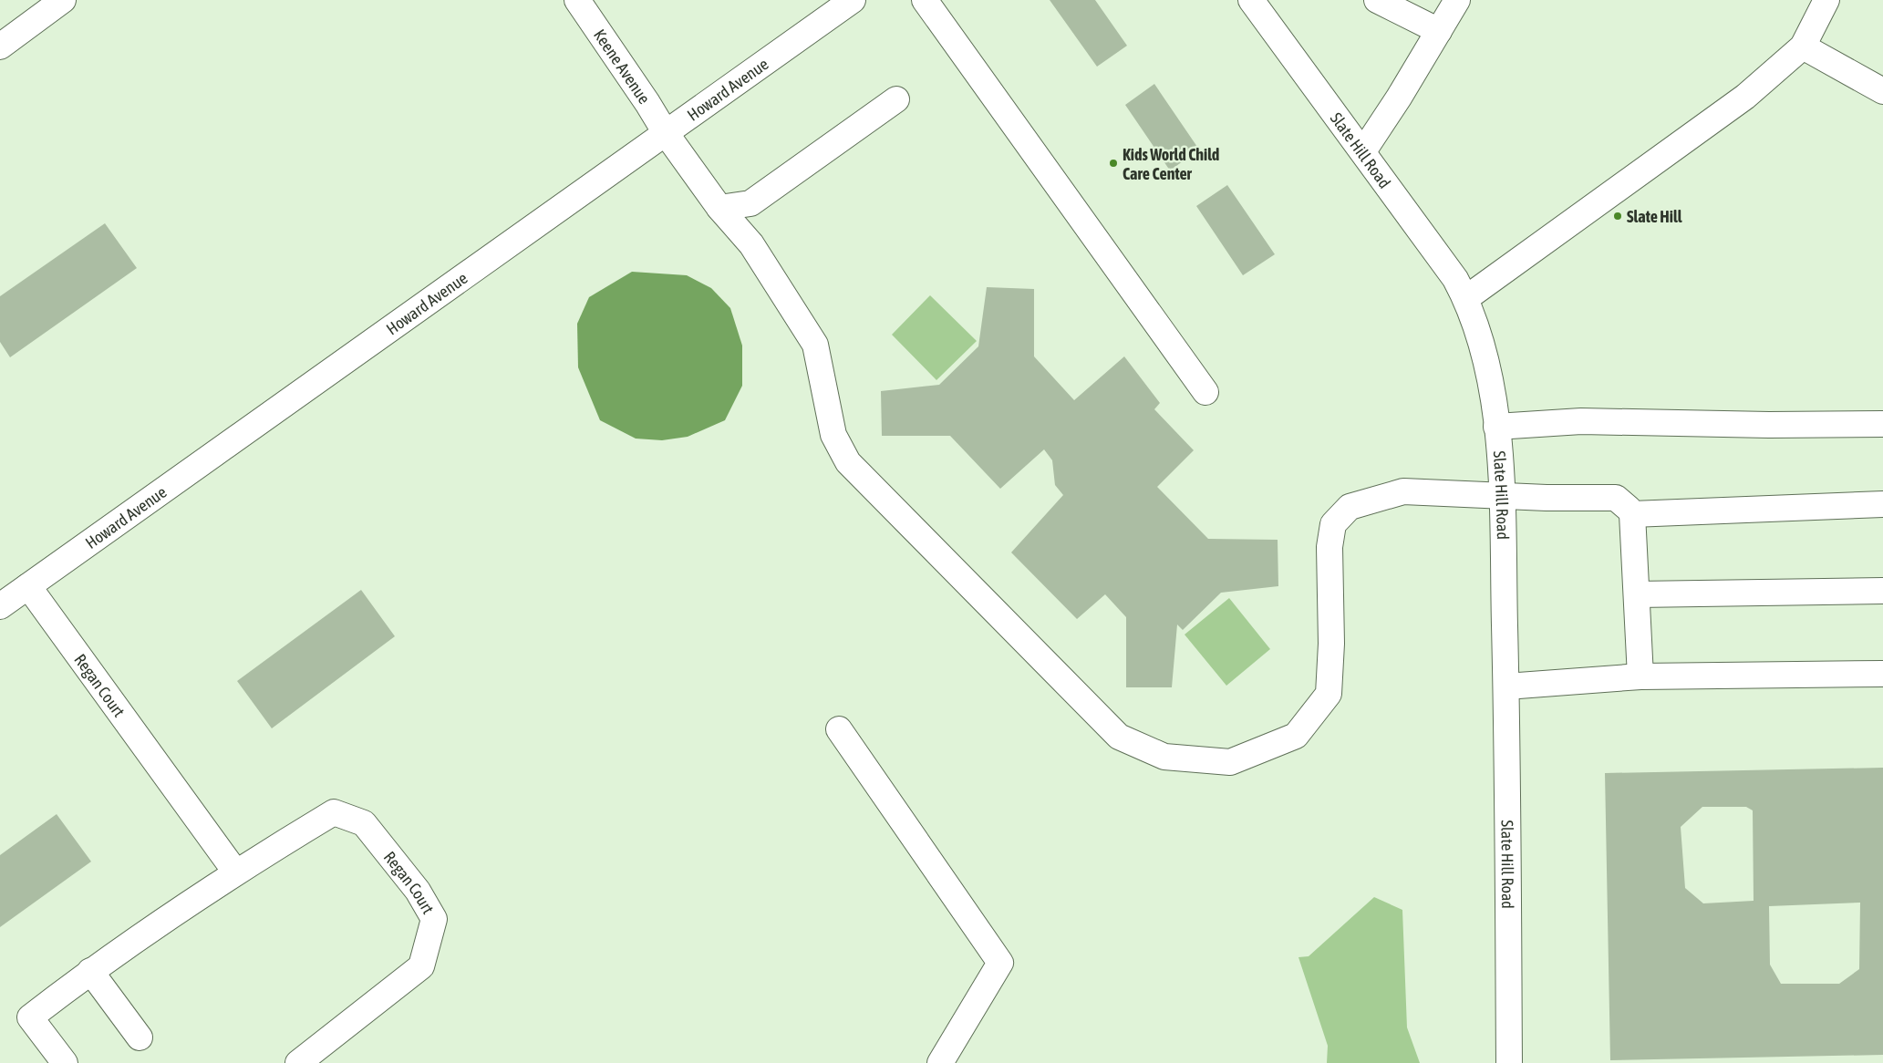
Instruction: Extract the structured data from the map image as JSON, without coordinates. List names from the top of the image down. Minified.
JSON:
{"streets":{"street":["Keene Avenue","Howard Avenue","Slate Hill Road","Regan Court"]},"crossings":[["Keene Avenue","Howard Avenue"],["Keene Avenue","Slate Hill Road"],["Howard Avenue","Regan Court"]],"places":["Kids World Child Care Center","Slate Hill"]}
